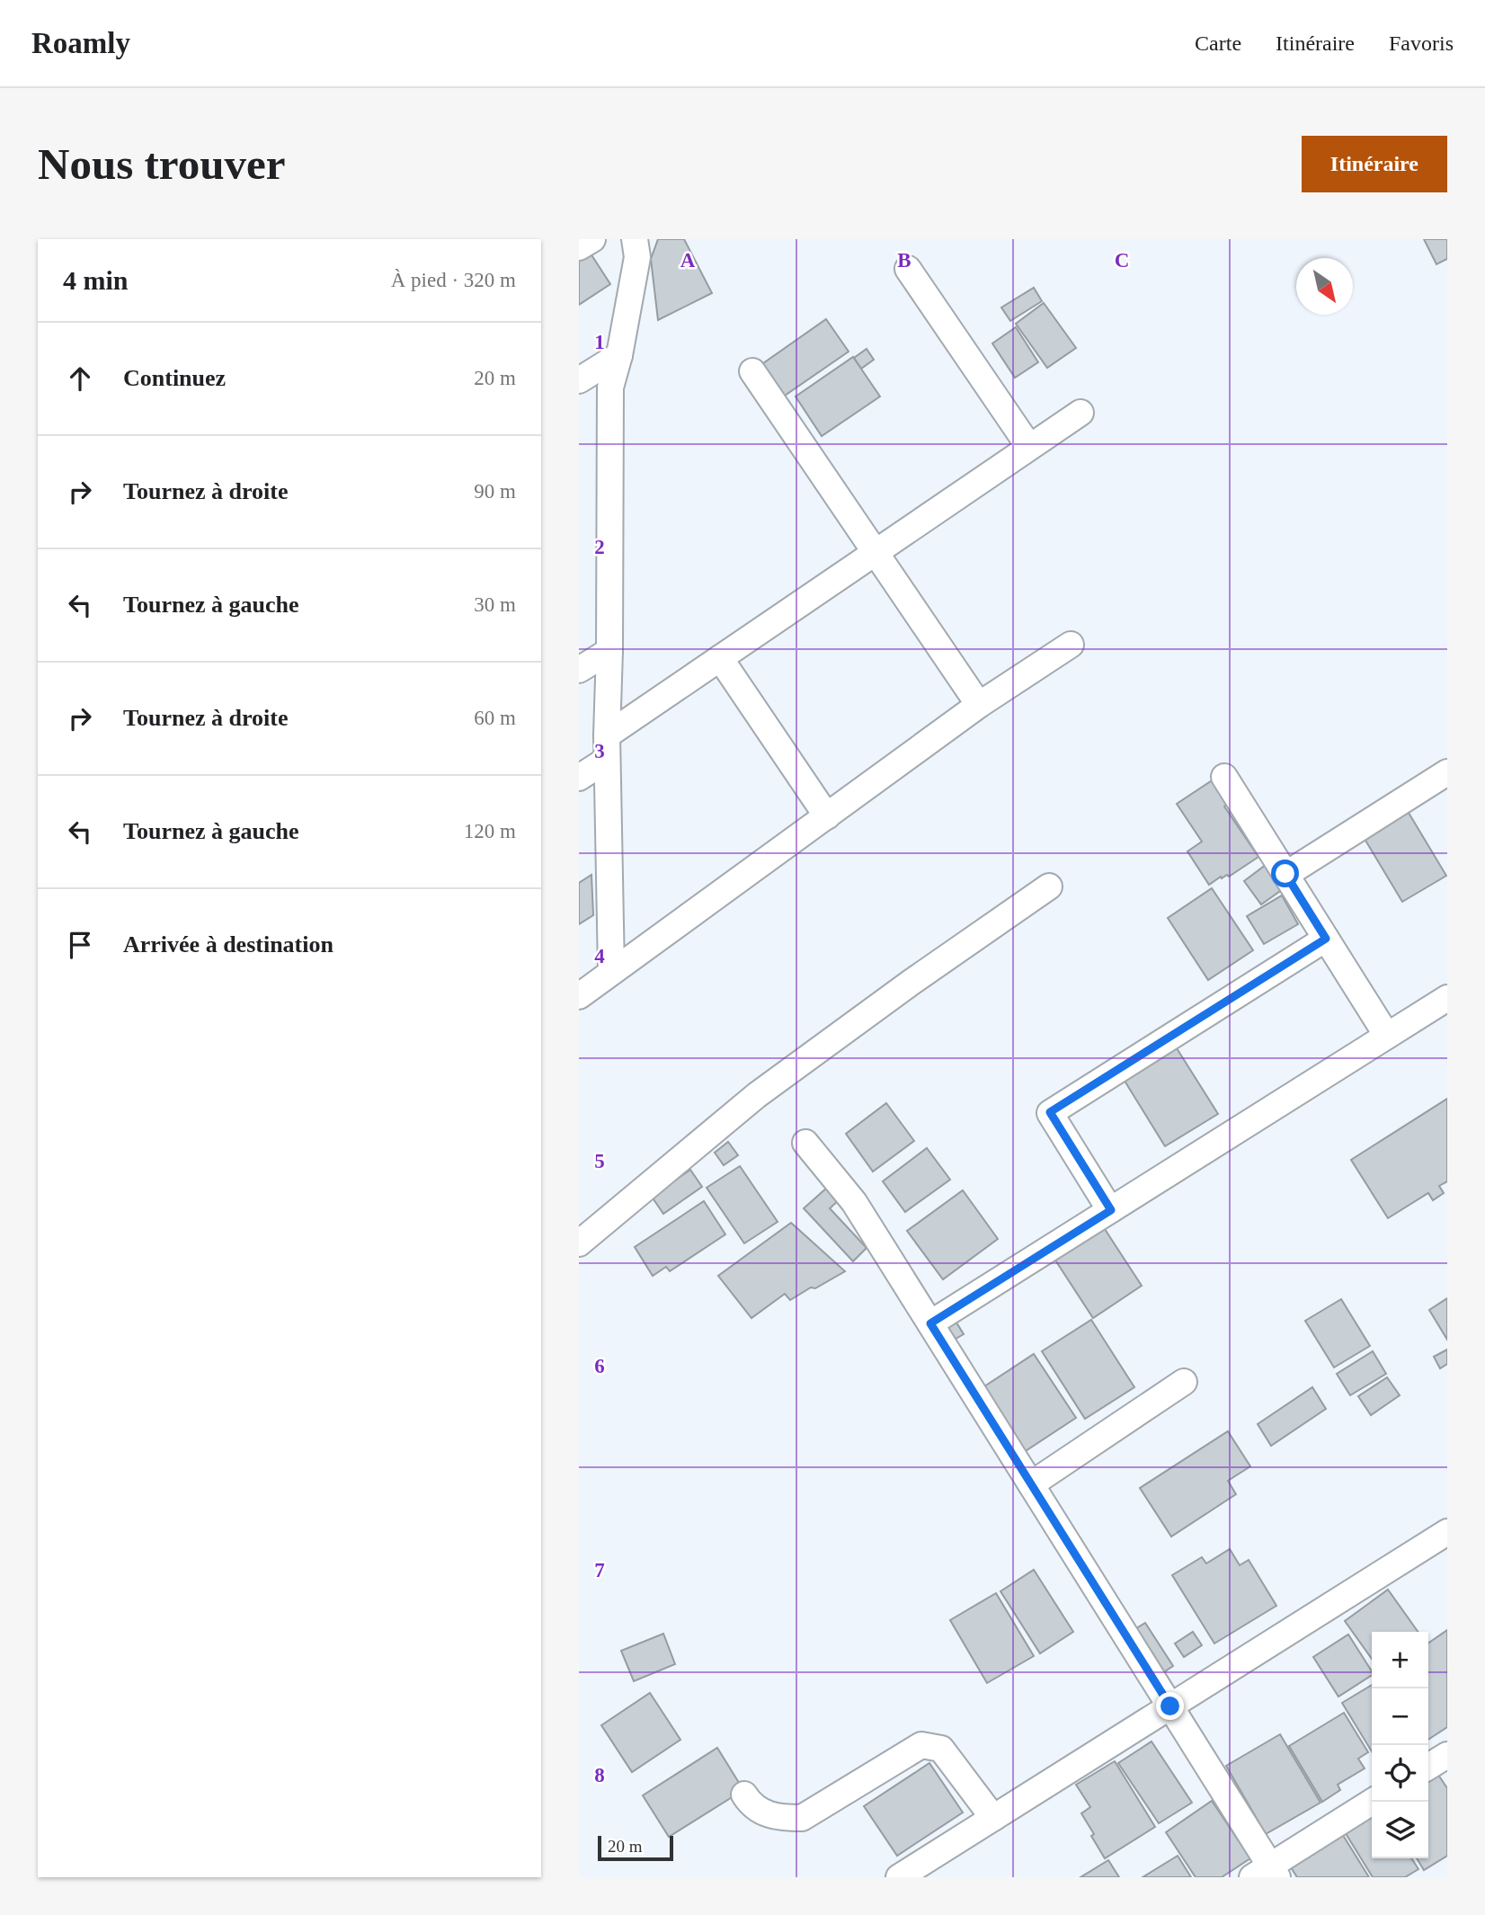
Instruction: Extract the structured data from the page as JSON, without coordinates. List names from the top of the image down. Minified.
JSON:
{"scale_bar":"20 m","north":"bottom right","page":{"header":"Roamly","nav":["Carte","Itinéraire","Favoris"],"buttons":"Itinéraire","title":"Nous trouver","heading":["4 min","À pied · 320 m"],"list":[["Continuez","20 m"],["Tournez à droite","90 m"],["Tournez à gauche","30 m"],["Tournez à droite","60 m"],["Tournez à gauche","120 m"],"Arrivée à destination"],"map_buttons":["+","−"],"scale":"20 m"},"grid":{"columns":["A","B","C"],"rows":["1","2","3","4","5","6","7","8"]}}
